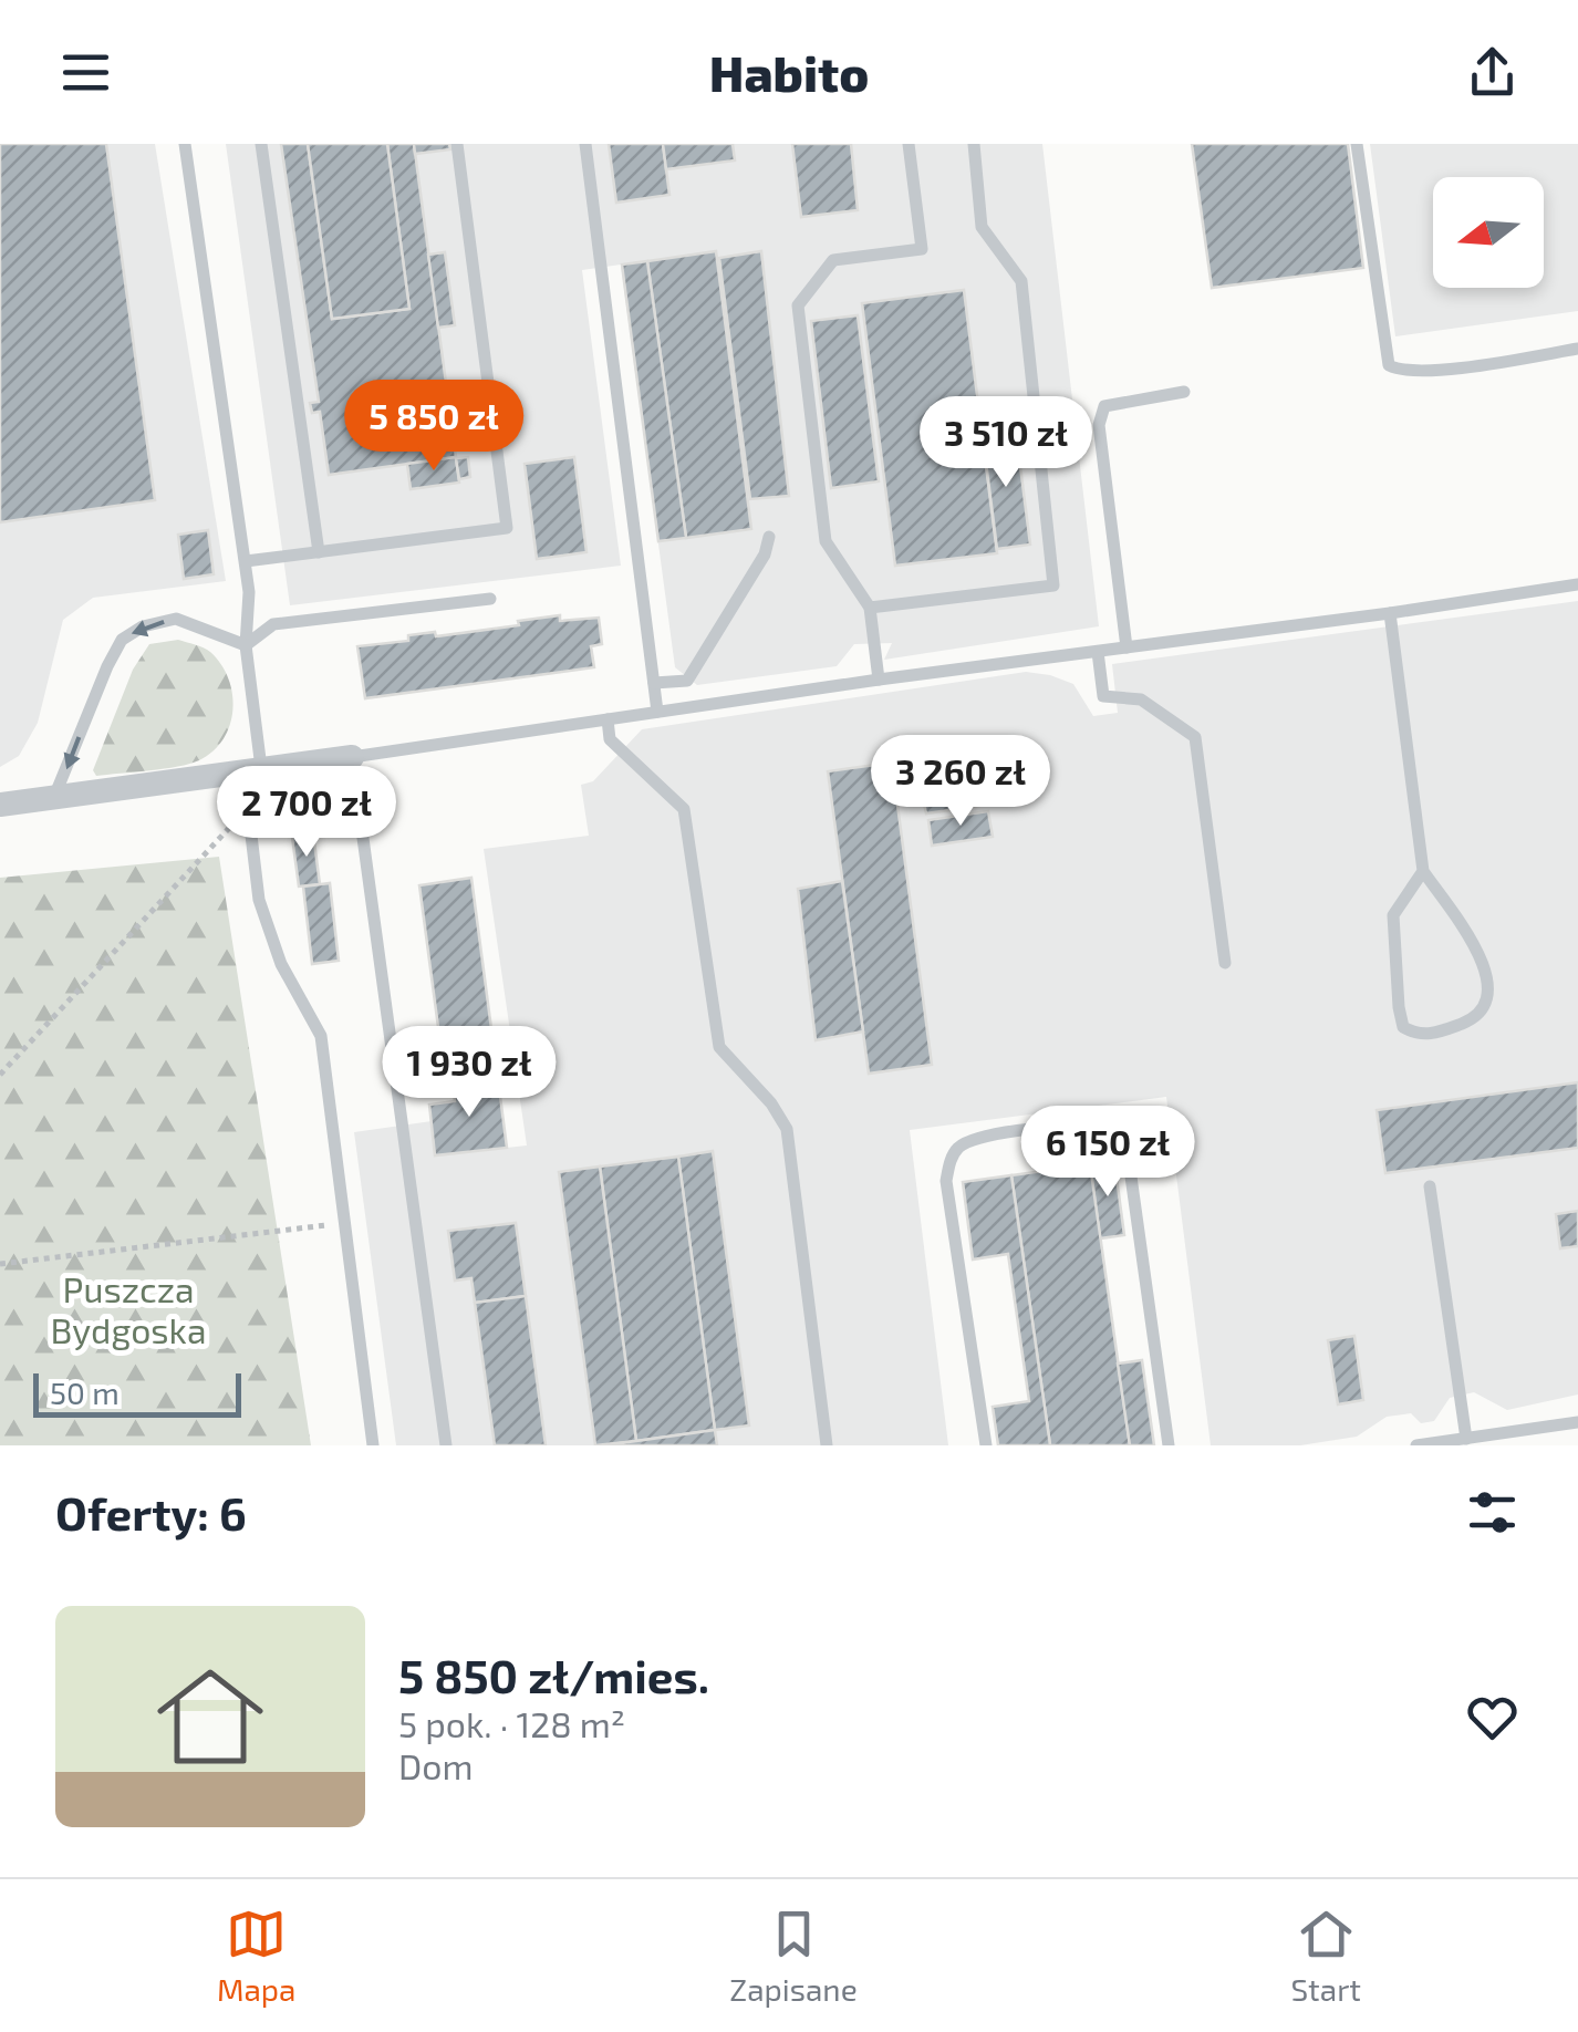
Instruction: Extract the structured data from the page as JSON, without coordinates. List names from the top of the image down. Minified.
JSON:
{"parks":["Puszcza Bydgoska"],"scale_bar":"50 m","north":"left","page":{"header":"Habito","price":["5 850 zł","3 510 zł","3 260 zł","2 700 zł","1 930 zł","6 150 zł"],"scale":"50 m","heading":"Oferty: 6","list":[{"name":"5 850 zł/mies.","note":"5 pok. · 128 m² · Dom"}],"tabs":["Mapa","Zapisane","Start"]}}
